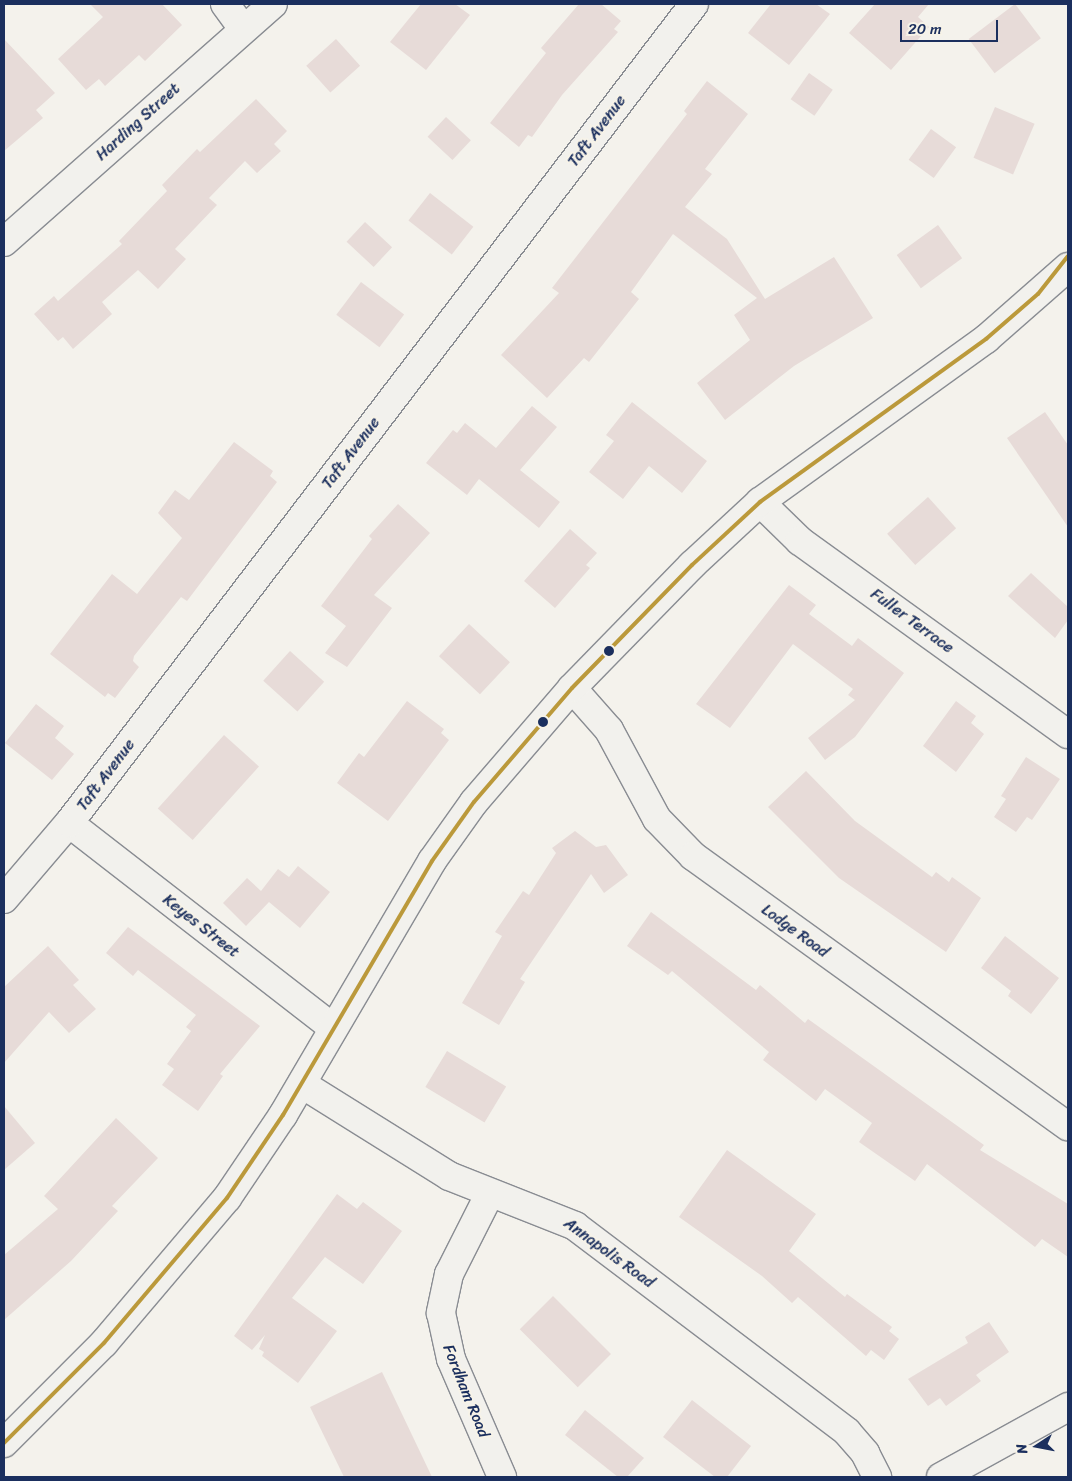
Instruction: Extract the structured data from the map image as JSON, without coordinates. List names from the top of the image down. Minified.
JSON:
{"streets":{"street":["Harding Street","Taft Avenue","Fuller Terrace","Keyes Street","Lodge Road","Annapolis Road","Fordham Road"]},"crossings":[["Taft Avenue","Keyes Street"],["Annapolis Road","Fordham Road"]],"scale_bar":"20 m","north":"left"}
